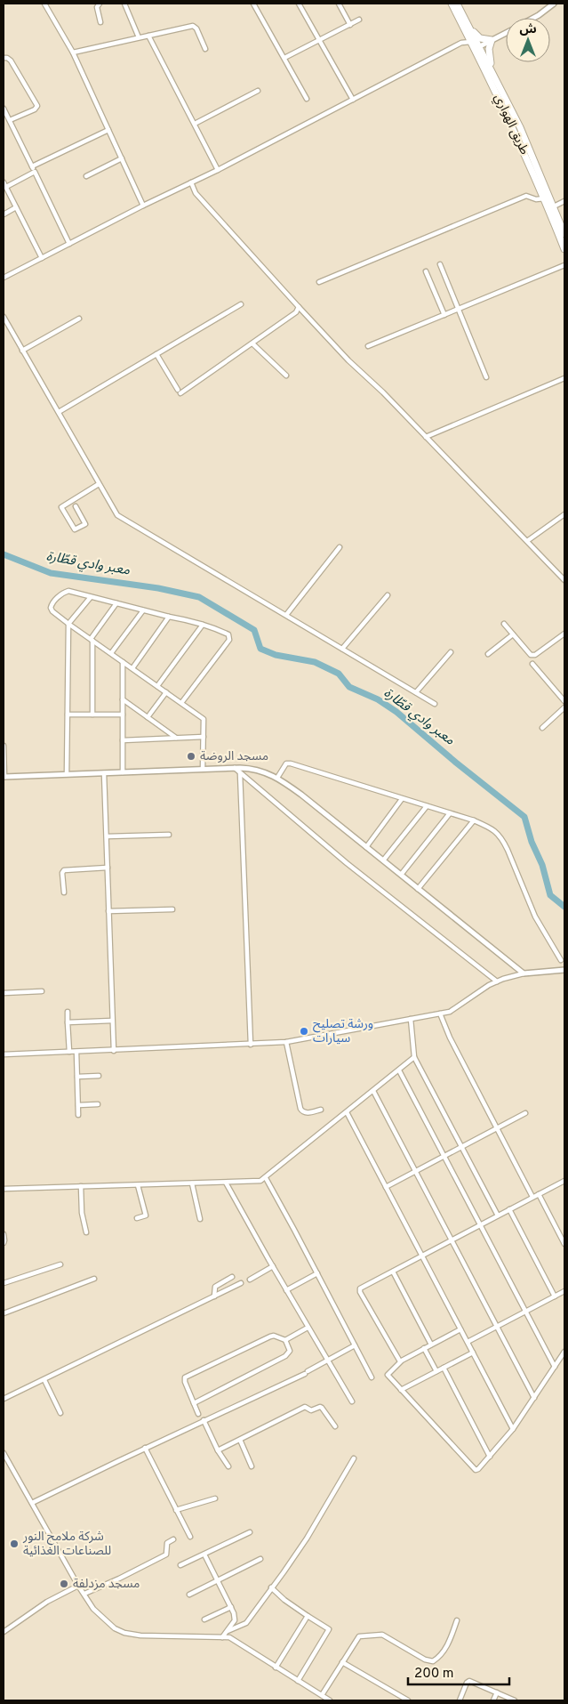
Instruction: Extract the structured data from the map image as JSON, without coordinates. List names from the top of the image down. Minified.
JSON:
{"streets":{"highway":["طريق الهواري"]},"water":["معبر وادي قطّارة"],"places":["مسجد الروضة","ورشة تصليح سيارات","شركة ملامح النور للصناعات الغذائية","مسجد مزدلفة"],"scale_bar":"200 m","north":"top"}
